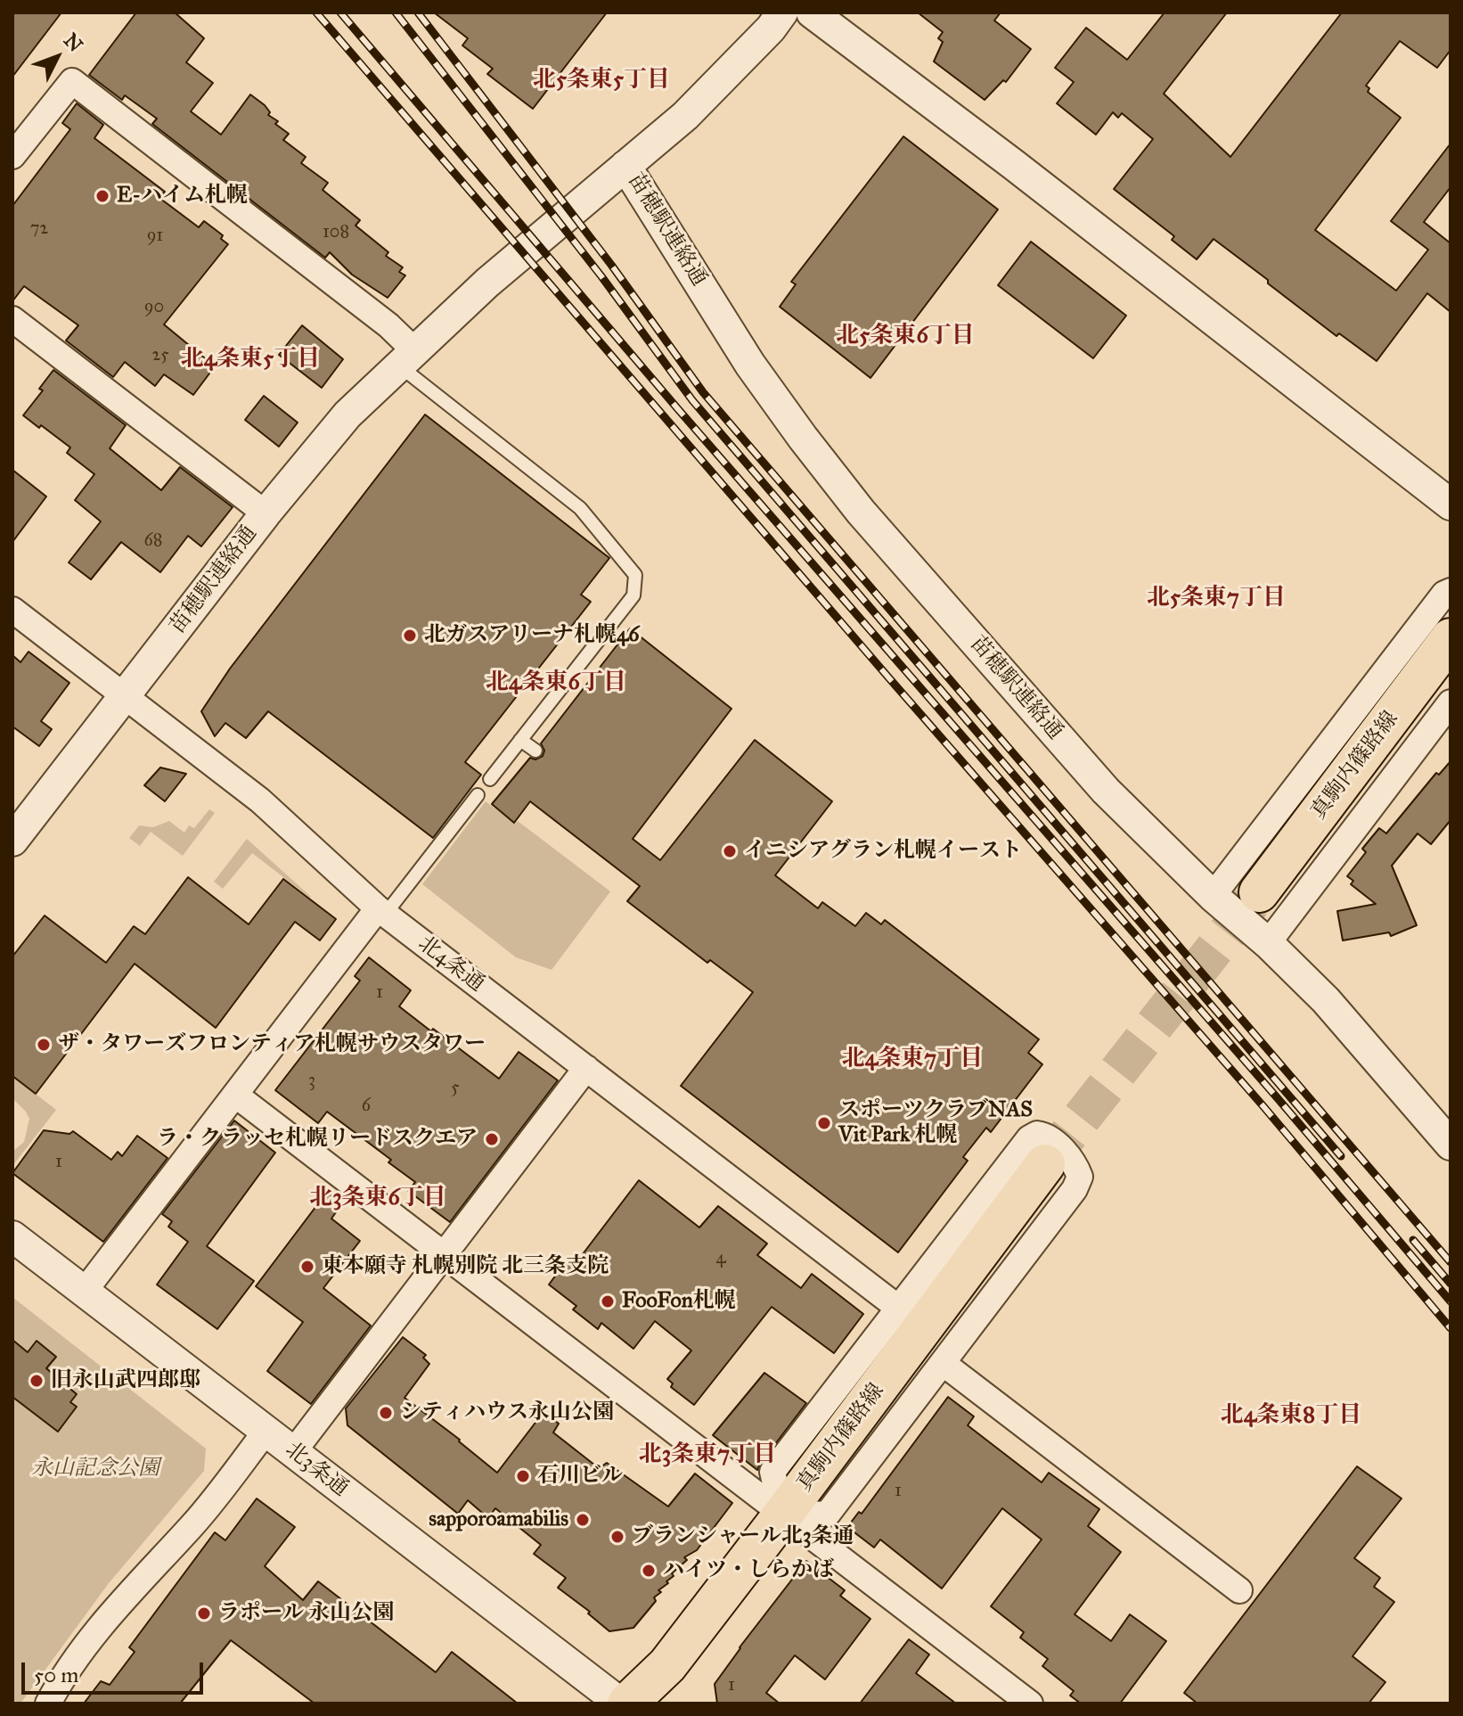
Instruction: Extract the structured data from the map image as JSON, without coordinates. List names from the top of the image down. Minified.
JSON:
{"streets":{"main road":["真駒内篠路線"],"street":["苗穂駅連絡通","北4条通","北3条通"]},"crossings":[["苗穂駅連絡通","北4条通"]],"districts":["北5条東5丁目","北5条東6丁目","北4条東5丁目","北5条東7丁目","北4条東6丁目","北4条東7丁目","北3条東6丁目","北4条東8丁目","北3条東7丁目"],"parks":["永山記念公園"],"places":["E-ハイム札幌","北ガスアリーナ札幌46","イニシアグラン札幌イースト","ザ・タワーズフロンティア札幌サウスタワー","スポーツクラブNAS Vit Park 札幌","ラ・クラッセ札幌リードスクエア","東本願寺 札幌別院 北三条支院","FooFon札幌","旧永山武四郎邸","シティハウス永山公園","石川ビル","sapporoamabilis","ブランシャール北3条通","ハイツ・しらかば","ラポール 永山公園"],"house_numbers":["72","108","91","90","25","68","1","3","5","6","1","4","1","1"],"scale_bar":"50 m","north":"top right"}
